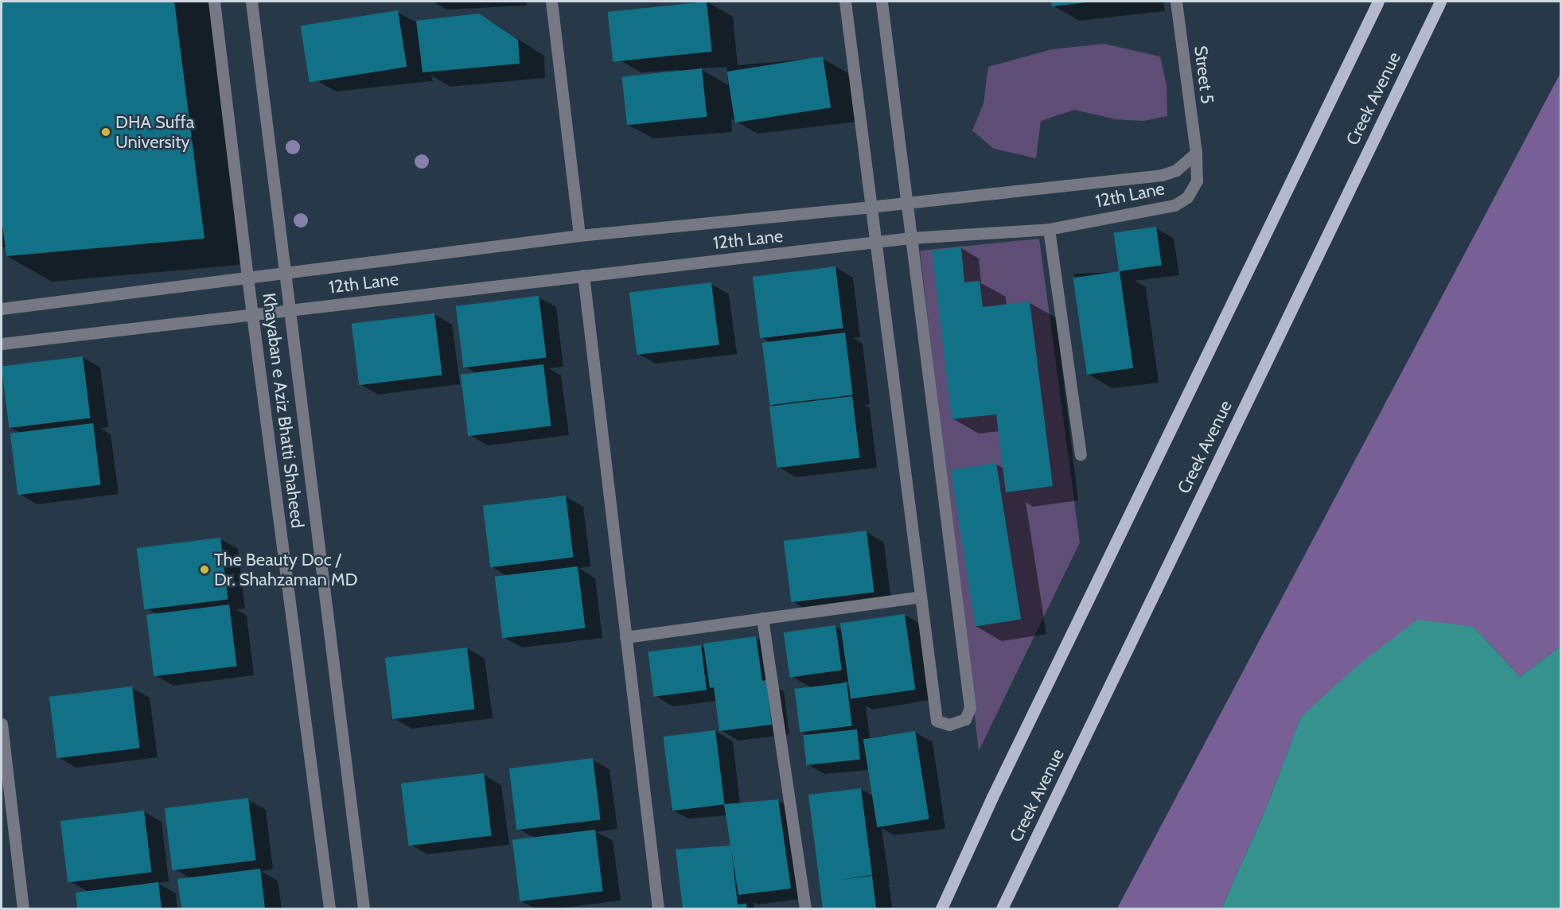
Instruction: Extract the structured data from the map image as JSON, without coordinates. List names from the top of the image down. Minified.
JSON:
{"streets":{"main road":["Creek Avenue"],"street":["Street 5","12th Lane","Khayaban e Aziz Bhatti Shaheed"]},"crossings":[["Street 5","12th Lane"],["12th Lane","Khayaban e Aziz Bhatti Shaheed"]],"places":["DHA Suffa University","The Beauty Doc / Dr. Shahzaman MD"]}
